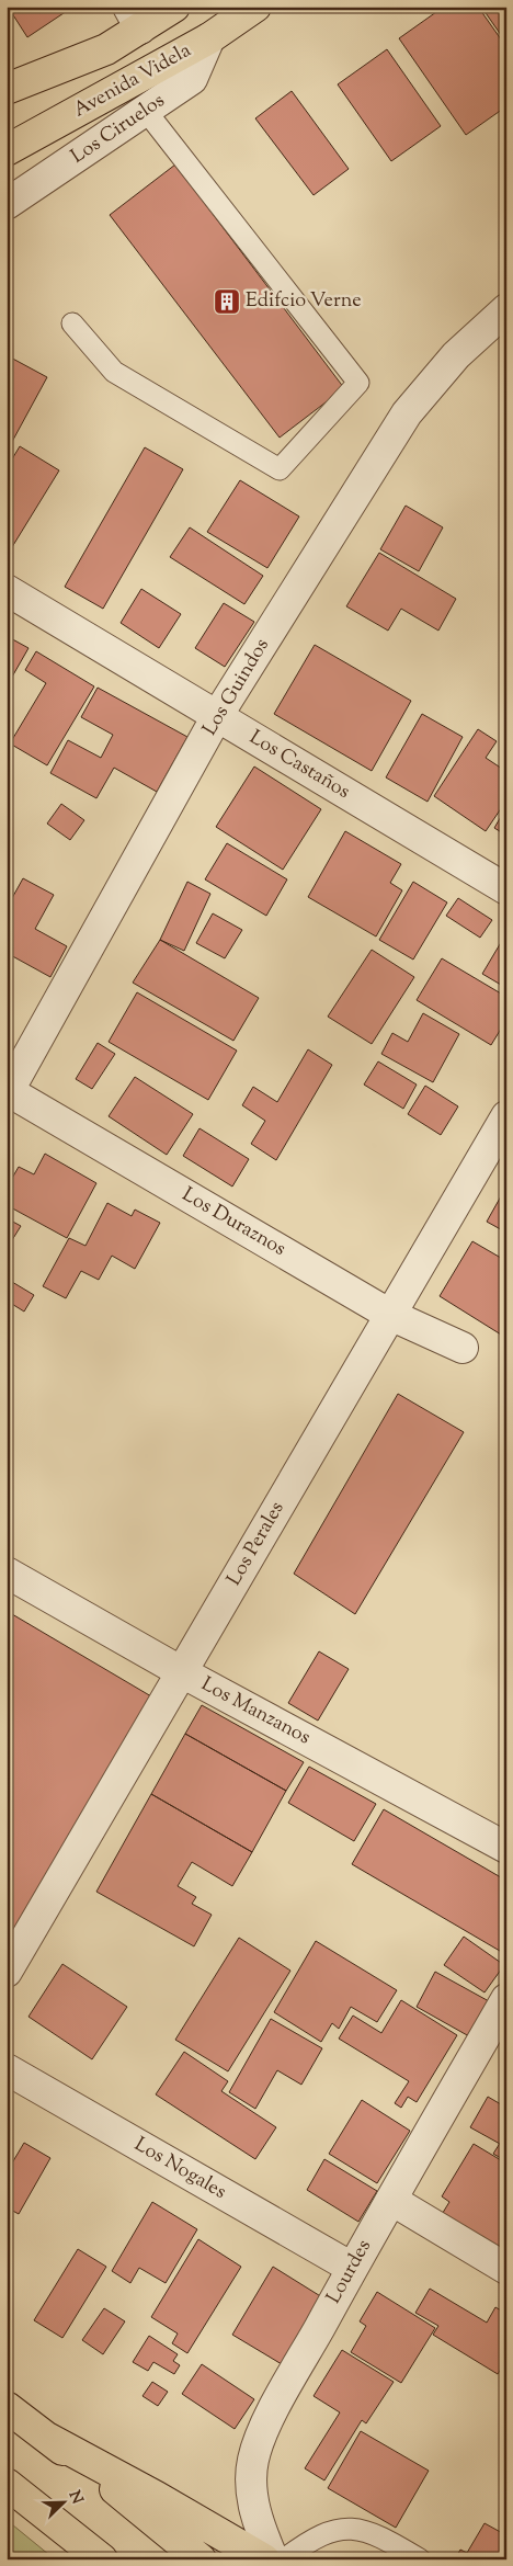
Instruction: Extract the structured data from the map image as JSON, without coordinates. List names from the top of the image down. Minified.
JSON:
{"streets":{"main road":["Avenida Videla"],"street":["Los Ciruelos","Los Guindos","Los Castaños","Los Duraznos","Los Perales","Los Manzanos","Los Nogales","Lourdes"]},"crossings":[["Avenida Videla","Los Ciruelos"],["Los Guindos","Los Castaños"],["Los Guindos","Los Duraznos"],["Los Duraznos","Los Perales"],["Los Perales","Los Manzanos"],["Los Nogales","Lourdes"]],"places":{"building":["Edifcio Verne"]},"north":"top right"}
